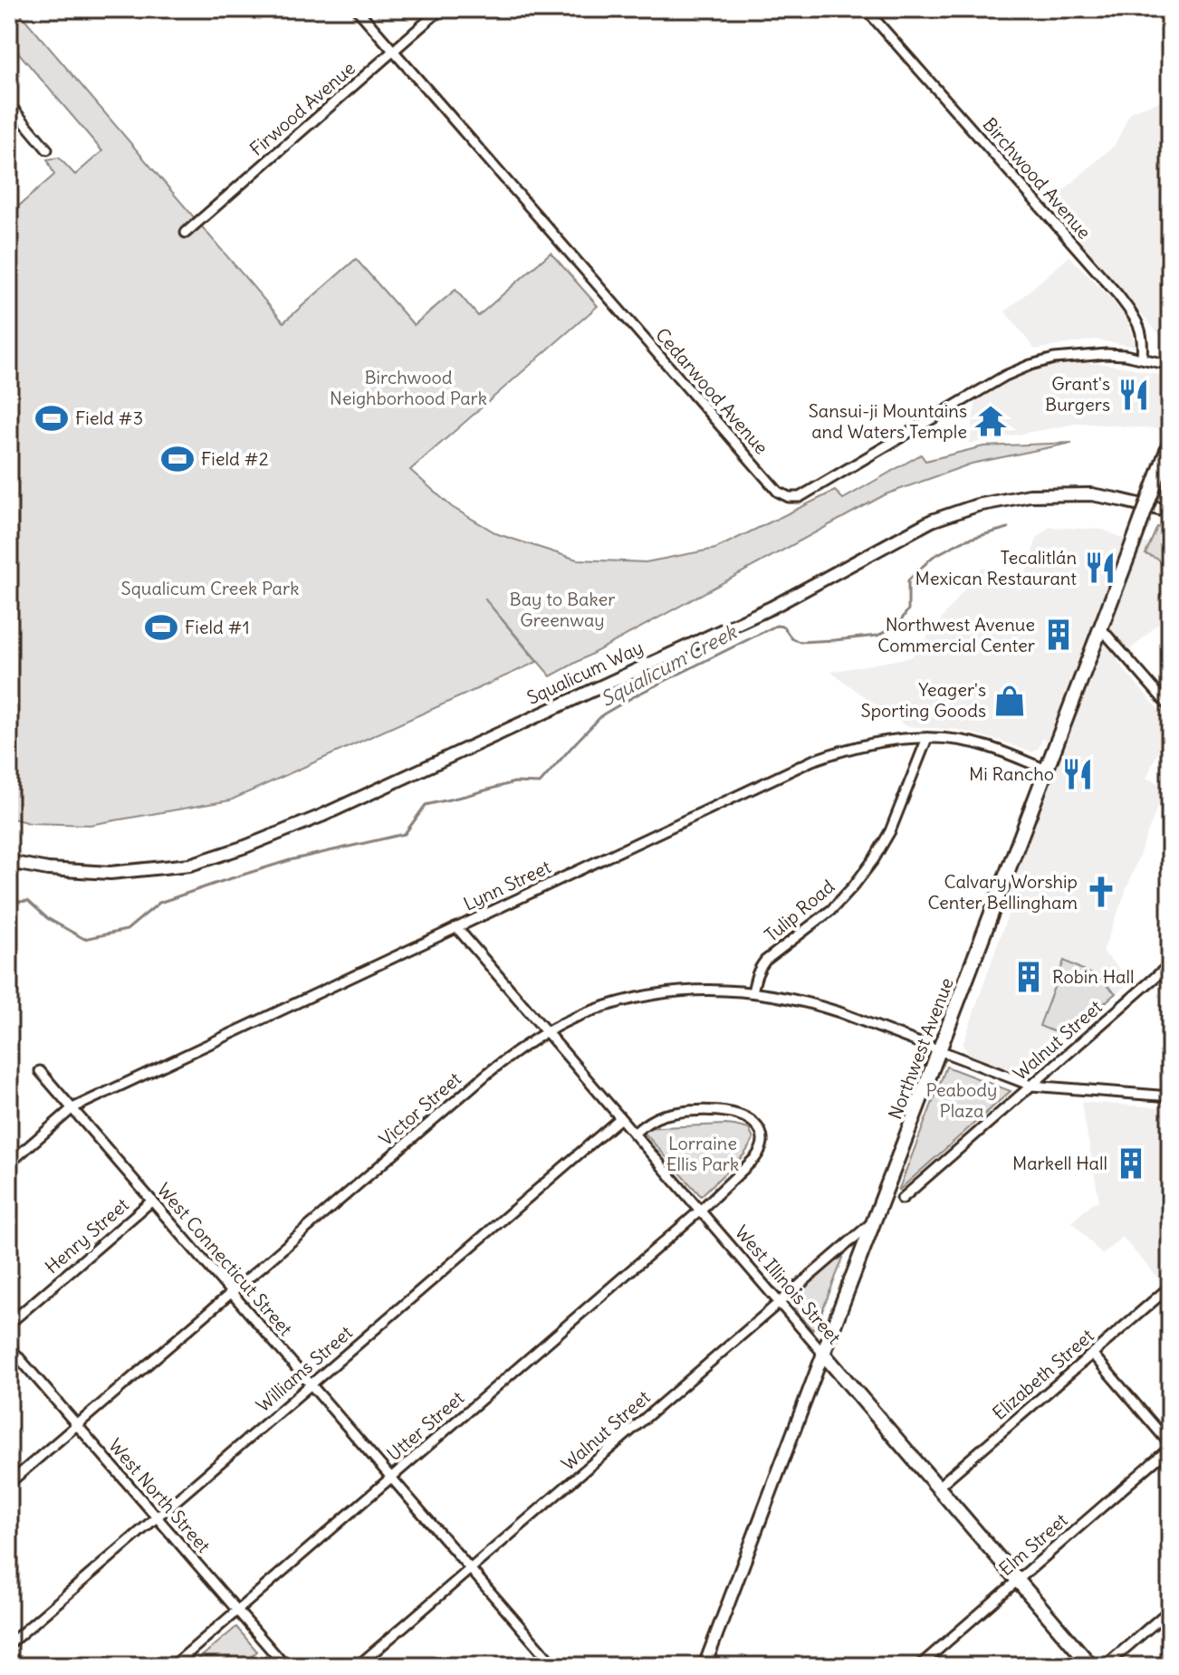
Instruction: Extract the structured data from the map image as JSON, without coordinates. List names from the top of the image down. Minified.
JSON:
{"streets":{"main road":["Northwest Avenue","West Illinois Street"],"street":["Firwood Avenue","Birchwood Avenue","Cedarwood Avenue","Squalicum Way","Lynn Street","Tulip Road","Walnut Street","Victor Street","Henry Street","West Connecticut Street","Williams Street","Elizabeth Street","Utter Street","West North Street","Elm Street"]},"crossings":[["Firwood Avenue","Cedarwood Avenue"],["Birchwood Avenue","Cedarwood Avenue"],["Lynn Street","Tulip Road"],["Lynn Street","Northwest Avenue"],["Lynn Street","West Connecticut Street"],["Lynn Street","West Illinois Street"],["Tulip Road","Victor Street"],["Walnut Street","Northwest Avenue"],["Walnut Street","Victor Street"],["Walnut Street","West Connecticut Street"],["Walnut Street","West Illinois Street"],["Northwest Avenue","Victor Street"],["Northwest Avenue","West Illinois Street"],["Victor Street","West Connecticut Street"],["Victor Street","West Illinois Street"],["Victor Street","West North Street"],["Henry Street","West Connecticut Street"],["West Connecticut Street","Williams Street"],["West Connecticut Street","Utter Street"],["West Illinois Street","Williams Street"],["West Illinois Street","Elizabeth Street"],["West Illinois Street","Utter Street"],["West Illinois Street","Elm Street"],["Williams Street","West North Street"],["Utter Street","West North Street"]],"water":["Squalicum Creek"],"parks":["Birchwood Neighborhood Park","Squalicum Creek Park","Bay to Baker Greenway","Peabody Plaza","Lorraine Ellis Park"],"places":{"restaurant":["Grant's Burgers","Tecalitlán Mexican Restaurant","Mi Rancho"],"sports":["Field #3","Field #2","Field #1"],"temple":["Sansui-ji Mountains and Waters Temple"],"building":["Northwest Avenue Commercial Center","Robin Hall","Markell Hall"],"shop":["Yeager's Sporting Goods"],"church":["Calvary Worship Center Bellingham"]}}
